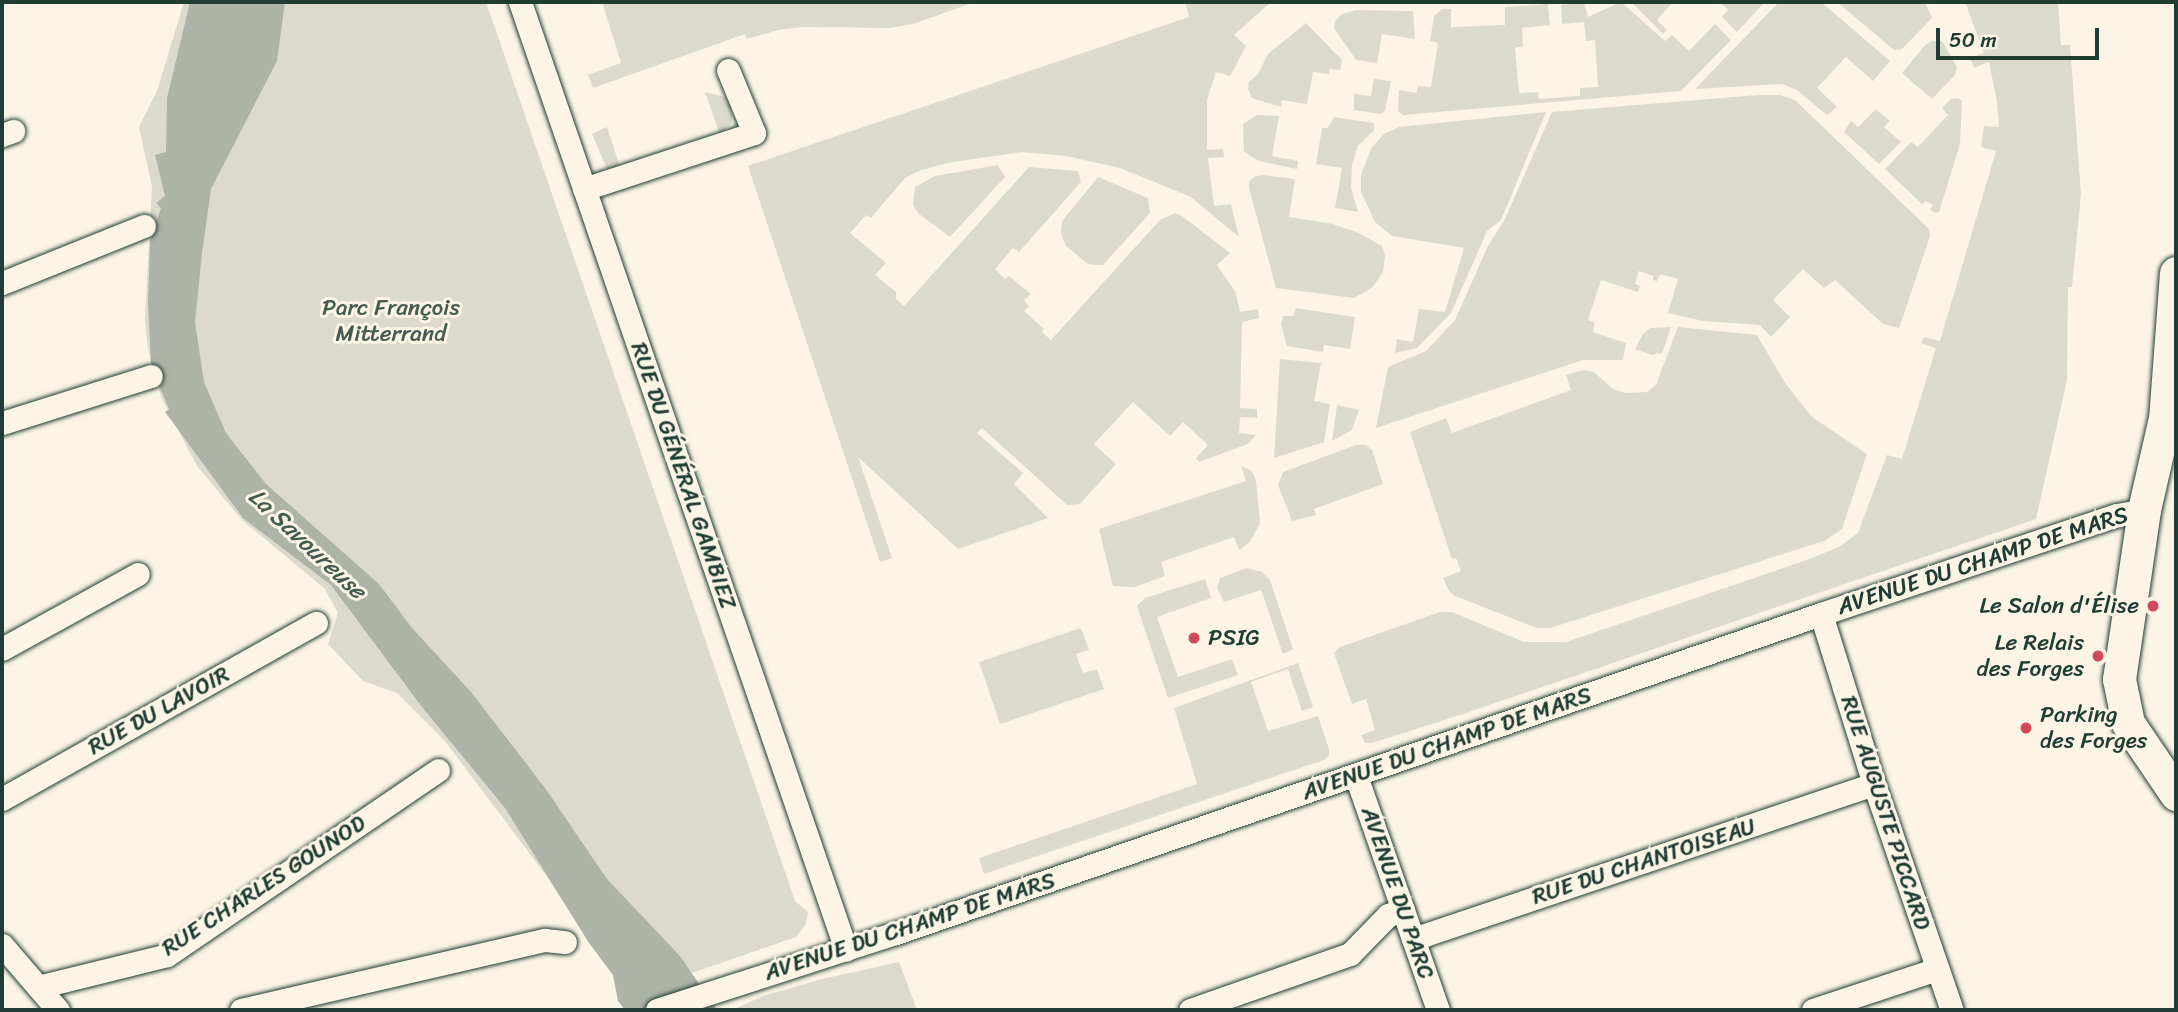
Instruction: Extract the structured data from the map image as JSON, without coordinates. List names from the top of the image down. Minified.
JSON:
{"streets":{"street":["RUE DU GÉNÉRAL GAMBIEZ","AVENUE DU CHAMP DE MARS","RUE DU LAVOIR","RUE AUGUSTE PICCARD","RUE DU CHANTOISEAU","RUE CHARLES GOUNOD","AVENUE DU PARC"]},"crossings":[["RUE DU GÉNÉRAL GAMBIEZ","AVENUE DU CHAMP DE MARS"],["AVENUE DU CHAMP DE MARS","RUE AUGUSTE PICCARD"],["AVENUE DU CHAMP DE MARS","AVENUE DU PARC"],["RUE AUGUSTE PICCARD","RUE DU CHANTOISEAU"],["RUE DU CHANTOISEAU","AVENUE DU PARC"]],"water":["La Savoureuse"],"parks":["Parc François Mitterrand"],"places":["Le Salon d'Élise","PSIG","Le Relais des Forges","Parking des Forges"],"scale_bar":"50 m"}
